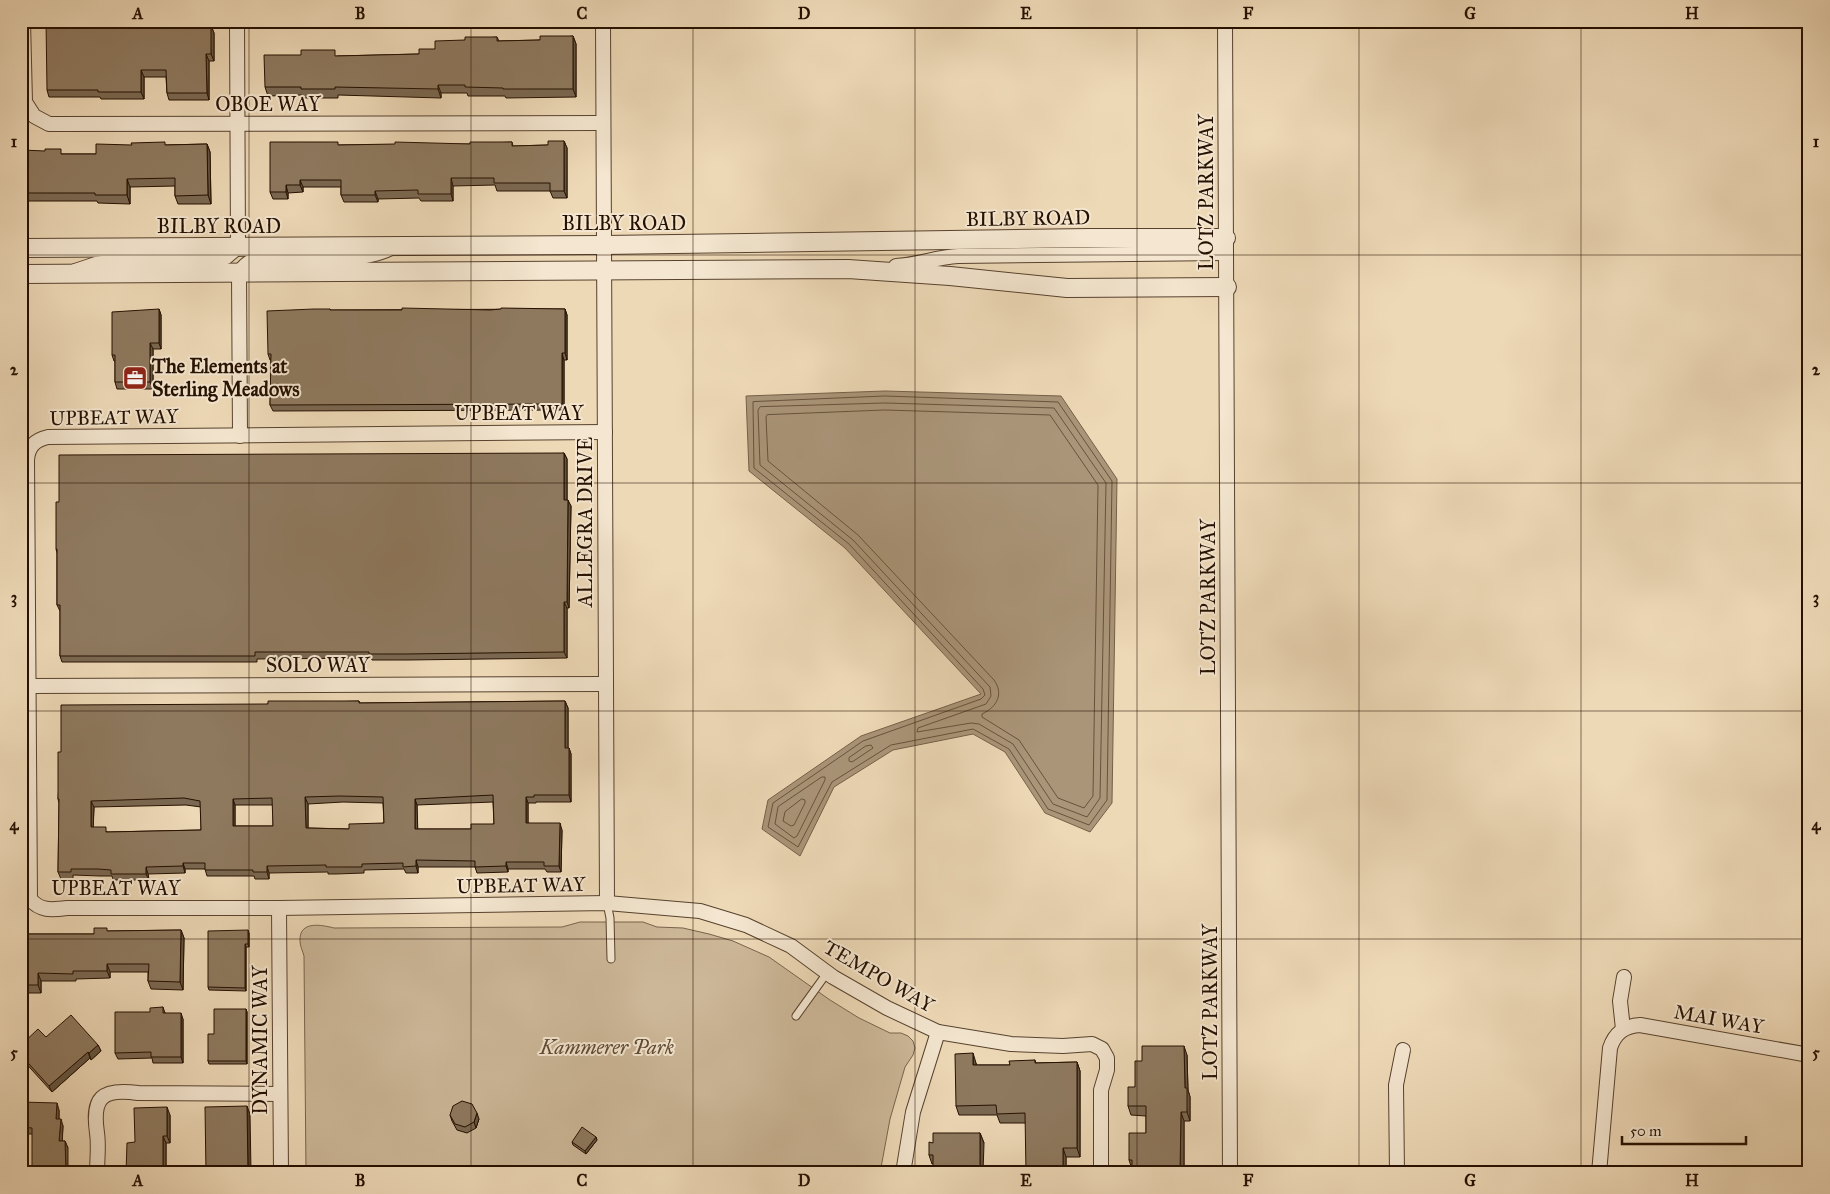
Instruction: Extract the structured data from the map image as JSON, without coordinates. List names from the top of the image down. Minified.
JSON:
{"streets":{"street":["OBOE WAY","LOTZ PARKWAY","BILBY ROAD","UPBEAT WAY","ALLEGRA DRIVE","SOLO WAY","TEMPO WAY","MAI WAY","DYNAMIC WAY"]},"crossings":[["OBOE WAY","ALLEGRA DRIVE"],["LOTZ PARKWAY","BILBY ROAD"],["BILBY ROAD","ALLEGRA DRIVE"],["UPBEAT WAY","ALLEGRA DRIVE"],["UPBEAT WAY","SOLO WAY"],["UPBEAT WAY","TEMPO WAY"],["UPBEAT WAY","DYNAMIC WAY"],["ALLEGRA DRIVE","SOLO WAY"],["ALLEGRA DRIVE","TEMPO WAY"]],"parks":["Kammerer Park"],"places":{"office":["The Elements at Sterling Meadows"]},"scale_bar":"50 m","grid":{"columns":["A","B","C","D","E","F","G","H"],"rows":["1","2","3","4","5"]}}
